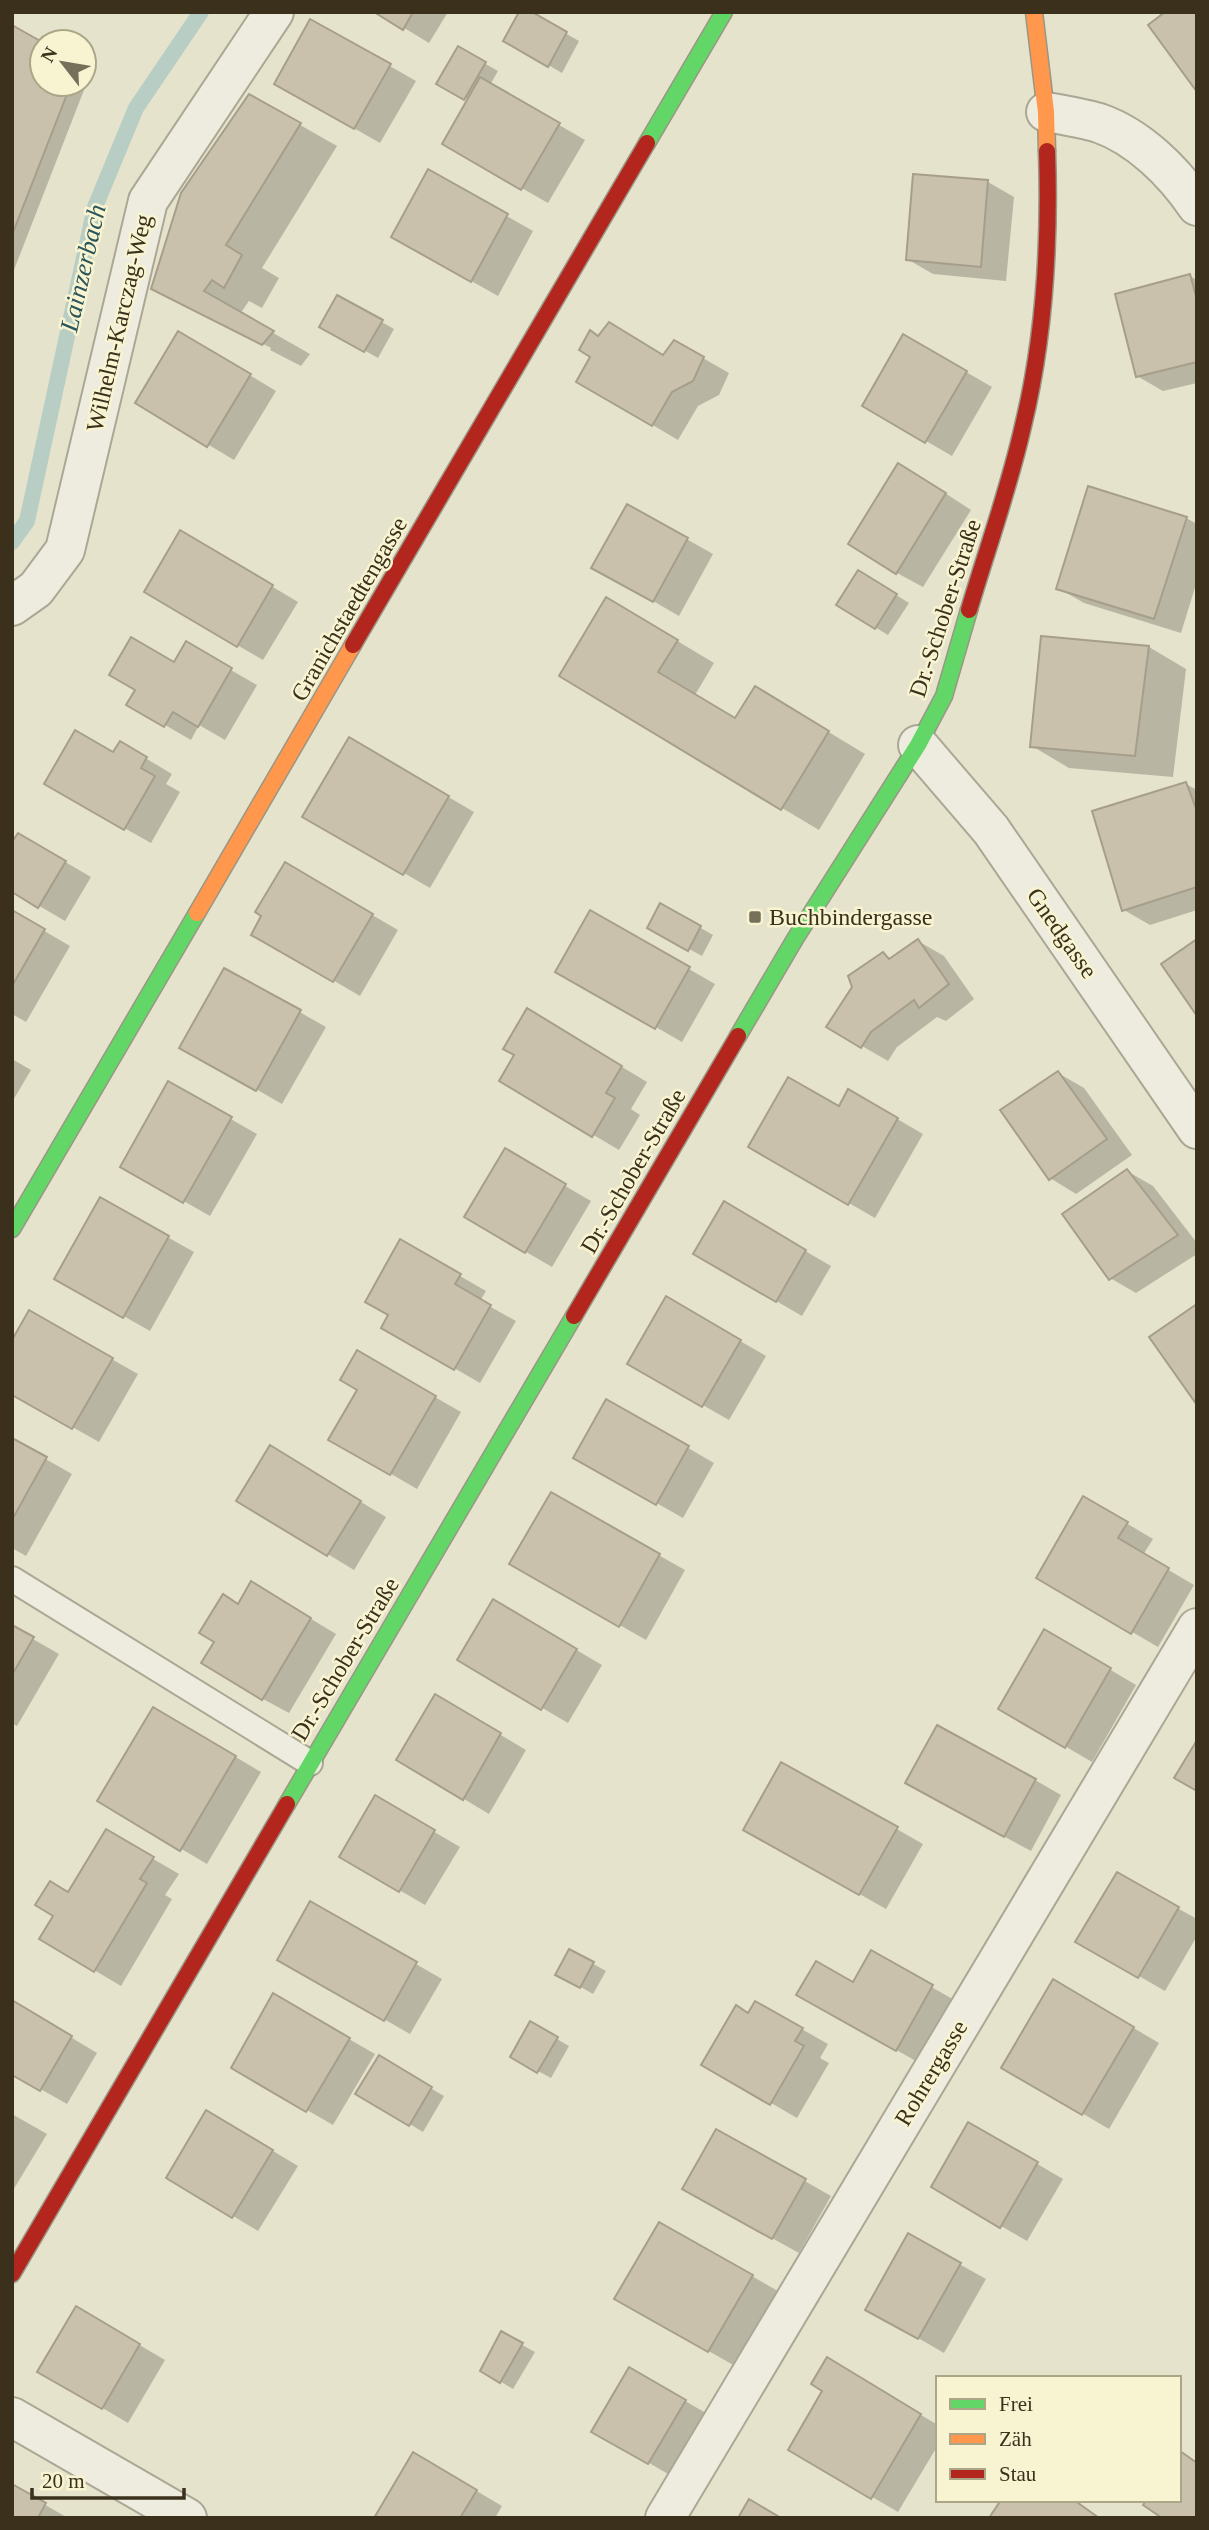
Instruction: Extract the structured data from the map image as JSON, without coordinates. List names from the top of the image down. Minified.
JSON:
{"streets":{"street":["Wilhelm-Karczag-Weg","Dr.-Schober-Straße","Granichstaedtengasse","Gnedgasse","Rohrergasse"]},"crossings":[["Dr.-Schober-Straße","Gnedgasse"]],"water":["Lainzerbach"],"places":{"transit":["Buchbindergasse"]},"legend":["Frei","Zäh","Stau"],"scale_bar":"20 m","north":"top left"}
